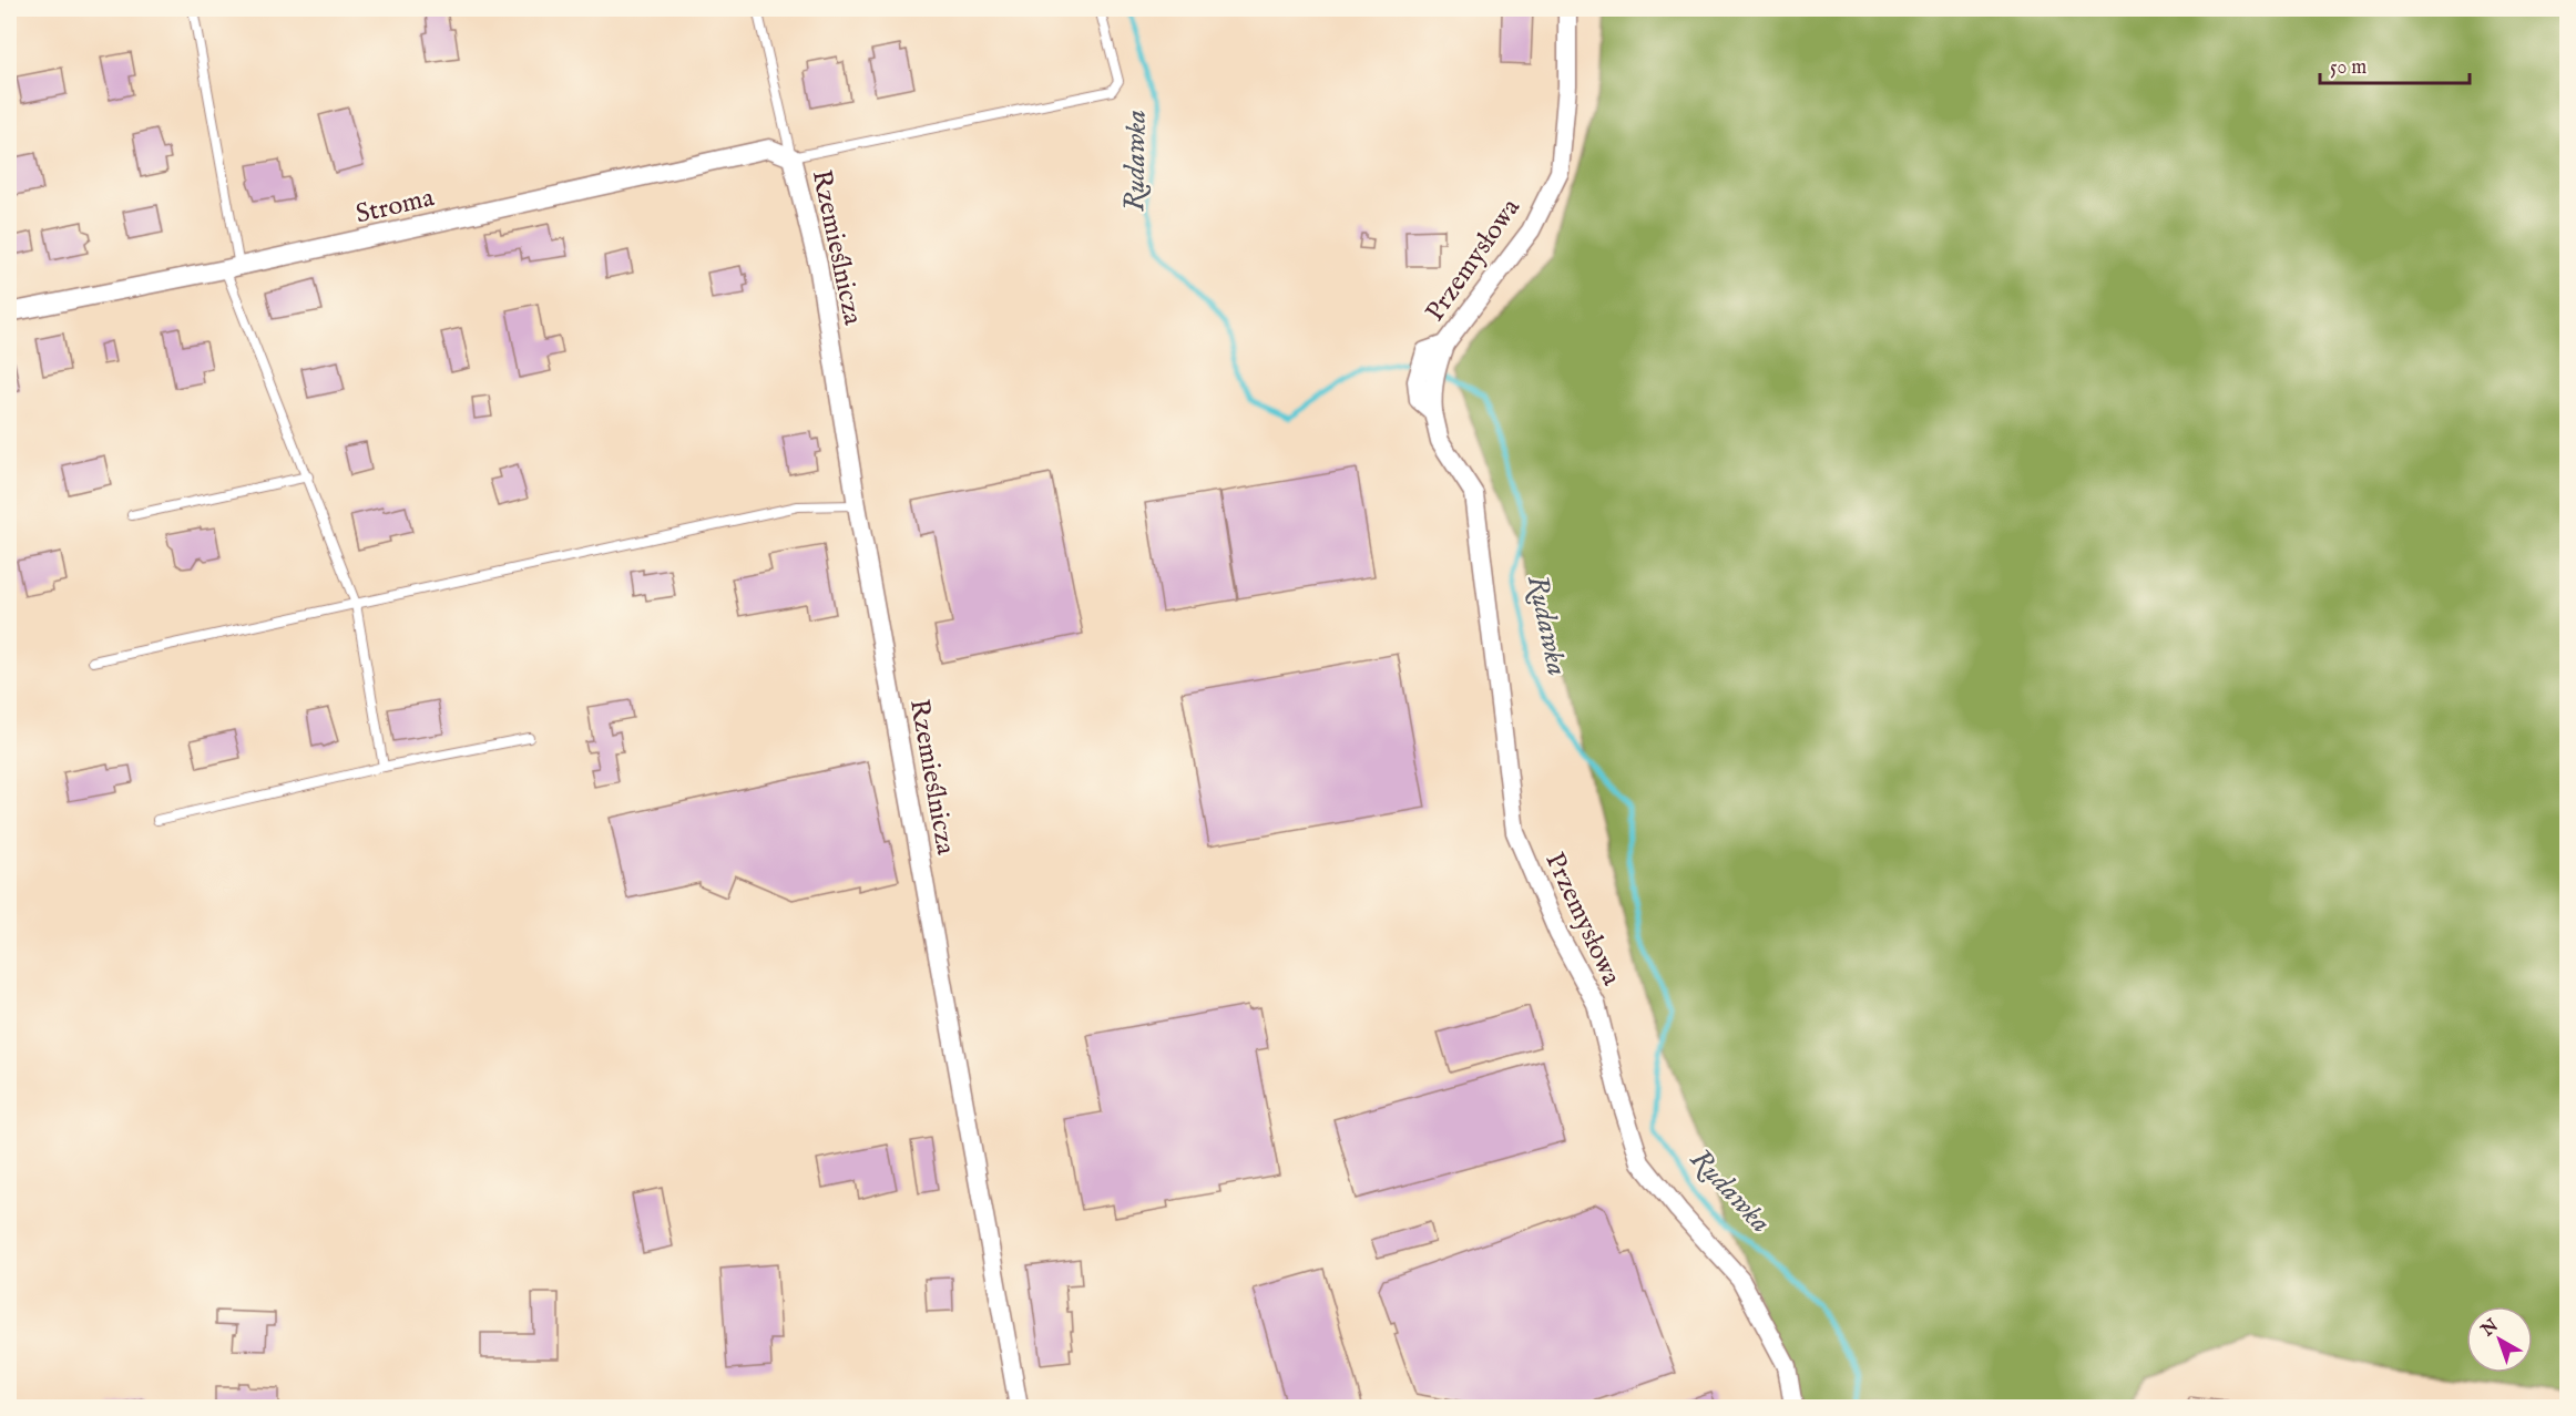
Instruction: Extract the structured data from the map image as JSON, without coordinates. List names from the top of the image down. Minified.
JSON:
{"streets":{"street":["Stroma","Rzemieślnicza","Przemysłowa"]},"crossings":[["Stroma","Rzemieślnicza"]],"water":["Rudawka"],"scale_bar":"50 m","north":"top left"}
